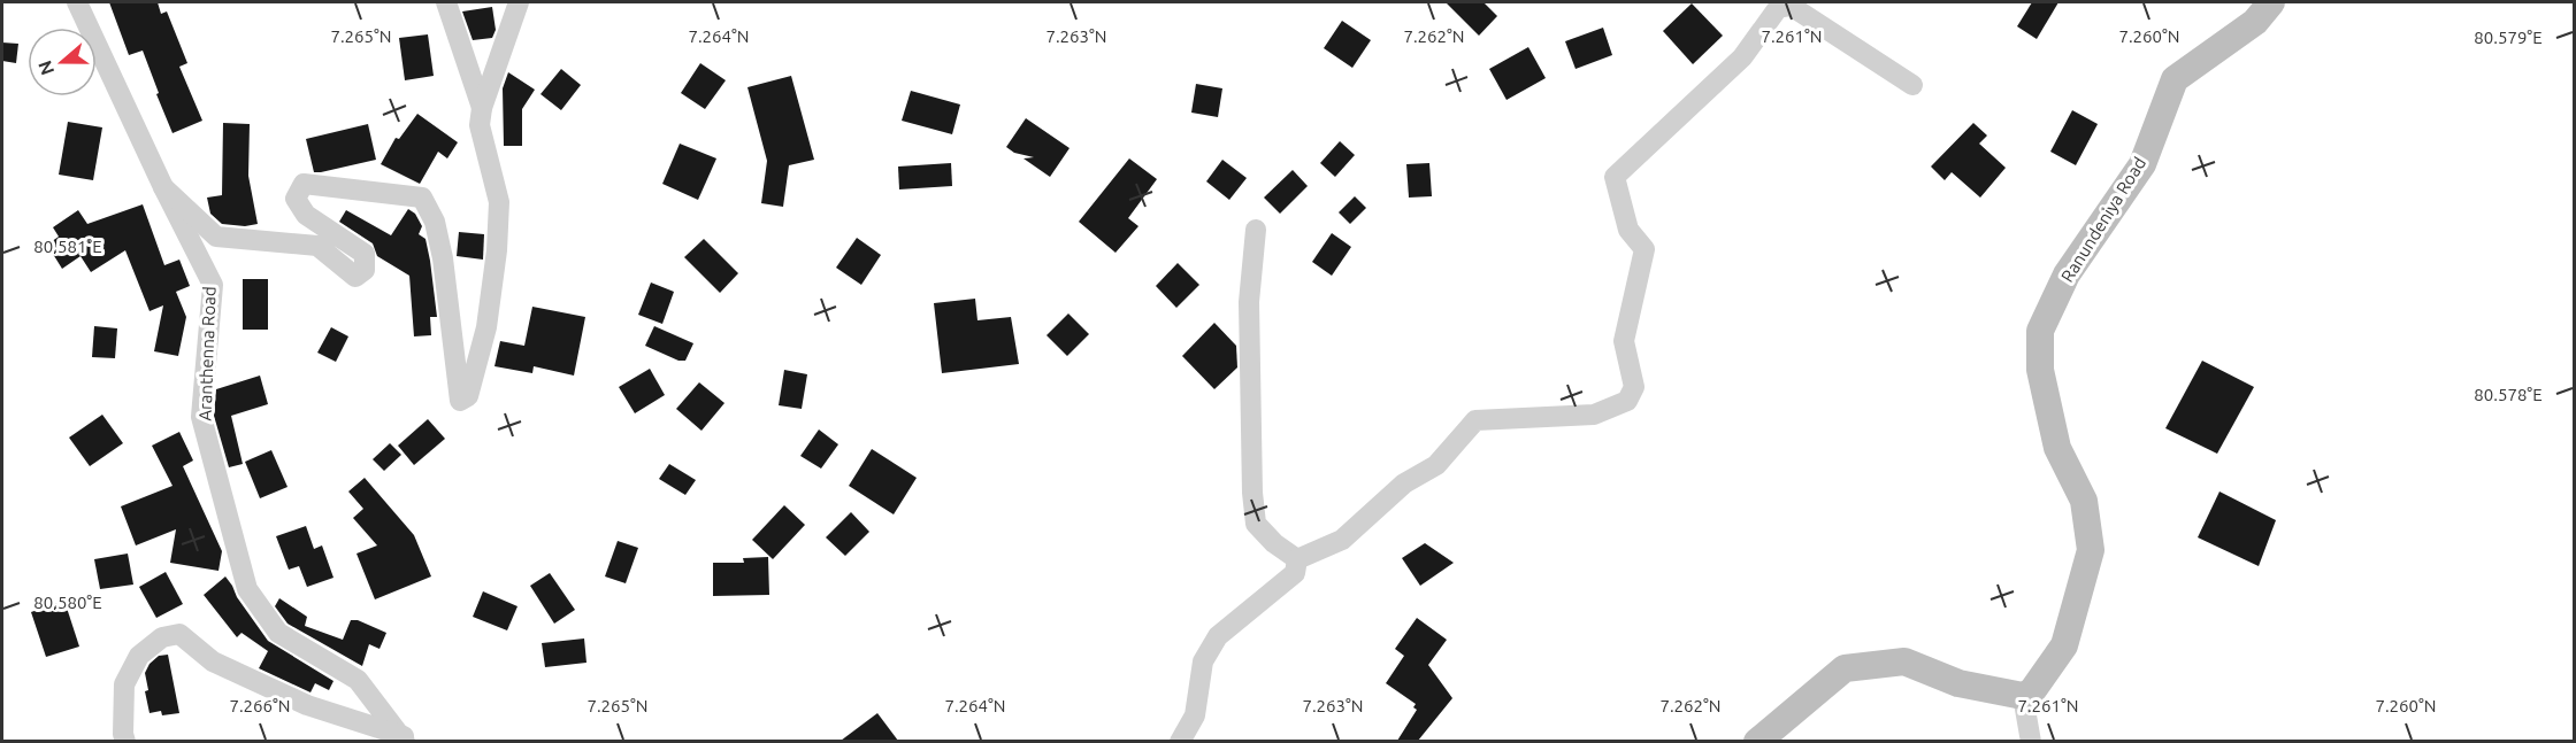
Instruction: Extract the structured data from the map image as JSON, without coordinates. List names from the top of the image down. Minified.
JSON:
{"streets":{"main road":["Ranundeniya Road"],"street":["Aranthenna Road"]},"north":"left","coordinates":["7.260°N","7.265°N","7.264°N","7.263°N","7.262°N","7.261°N","80.579°E","80.581°E","80.578°E","80.580°E","7.266°N"]}
